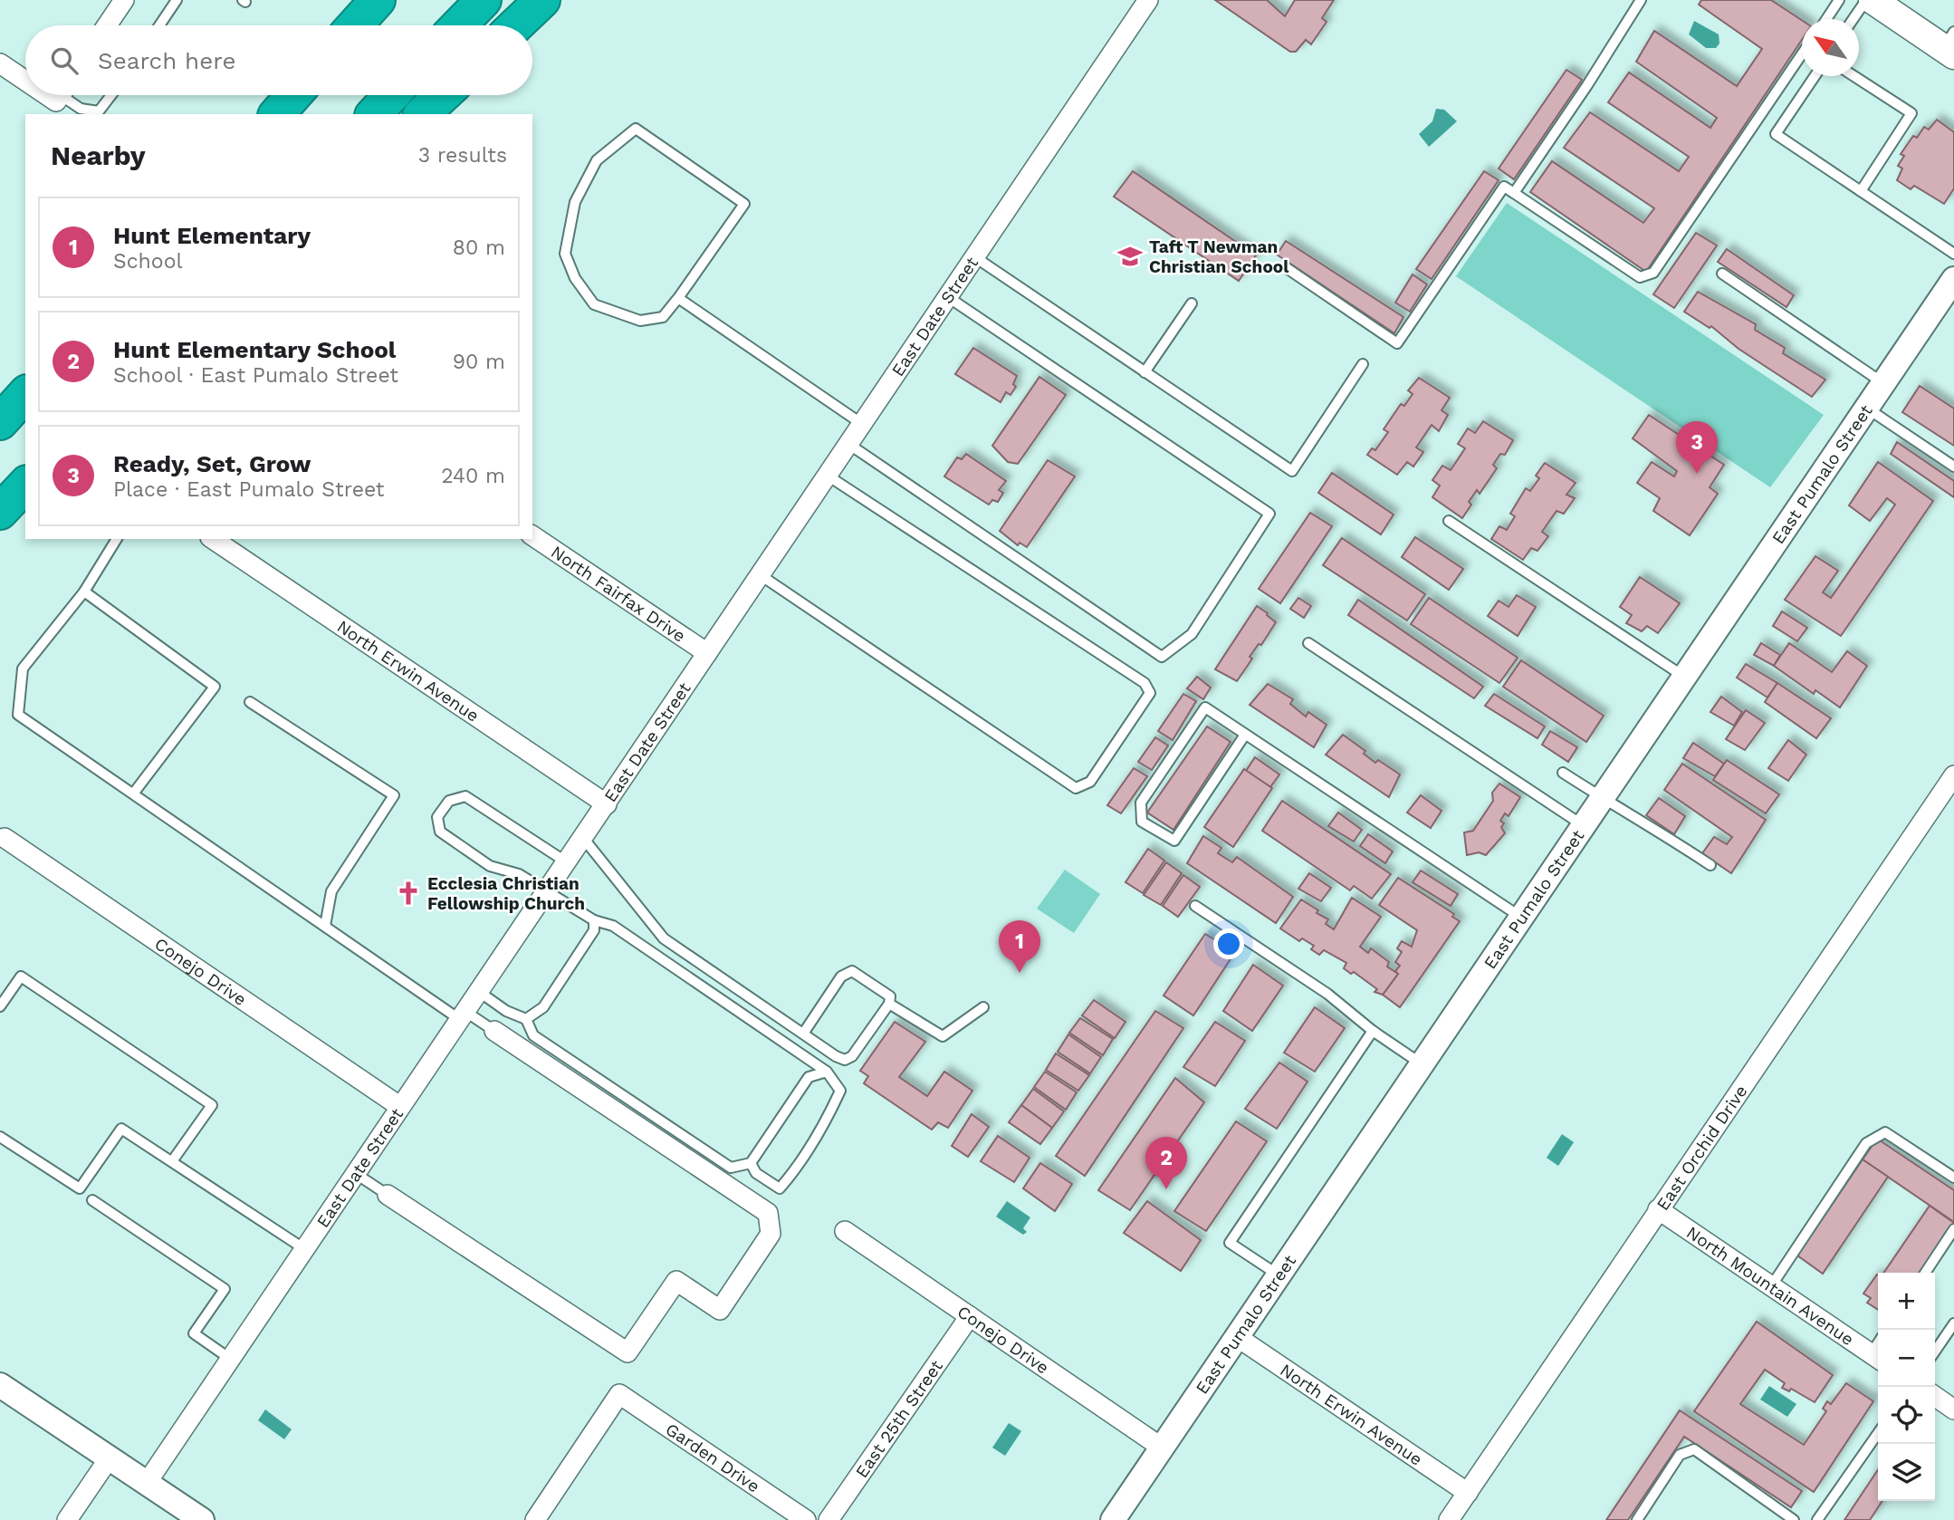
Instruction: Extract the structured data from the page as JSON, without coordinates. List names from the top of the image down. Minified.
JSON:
{"streets":{"street":["East Date Street","East Pumalo Street","North Fairfax Drive","North Erwin Avenue","Conejo Drive","East Orchid Drive","North Mountain Avenue","East 25th Street","Garden Drive"]},"crossings":[["East Date Street","North Fairfax Drive"],["East Date Street","North Erwin Avenue"],["East Date Street","Conejo Drive"],["East Pumalo Street","North Erwin Avenue"],["East Pumalo Street","Conejo Drive"],["North Erwin Avenue","East Orchid Drive"],["Conejo Drive","East 25th Street"],["East Orchid Drive","North Mountain Avenue"]],"places":{"school or university":["Taft T Newman Christian School"],"church":["Ecclesia Christian Fellowship Church"]},"north":"top left","page":{"search":"Search here","heading":["Nearby","3 results"],"list":[{"mark":"1","name":"Hunt Elementary","note":"School","value":"80 m"},{"mark":"2","name":"Hunt Elementary School","note":"School · East Pumalo Street","value":"90 m"},{"mark":"3","name":"Ready, Set, Grow","note":"Place · East Pumalo Street","value":"240 m"}],"pins":["3","1","2"],"map_buttons":["+","−"]}}
